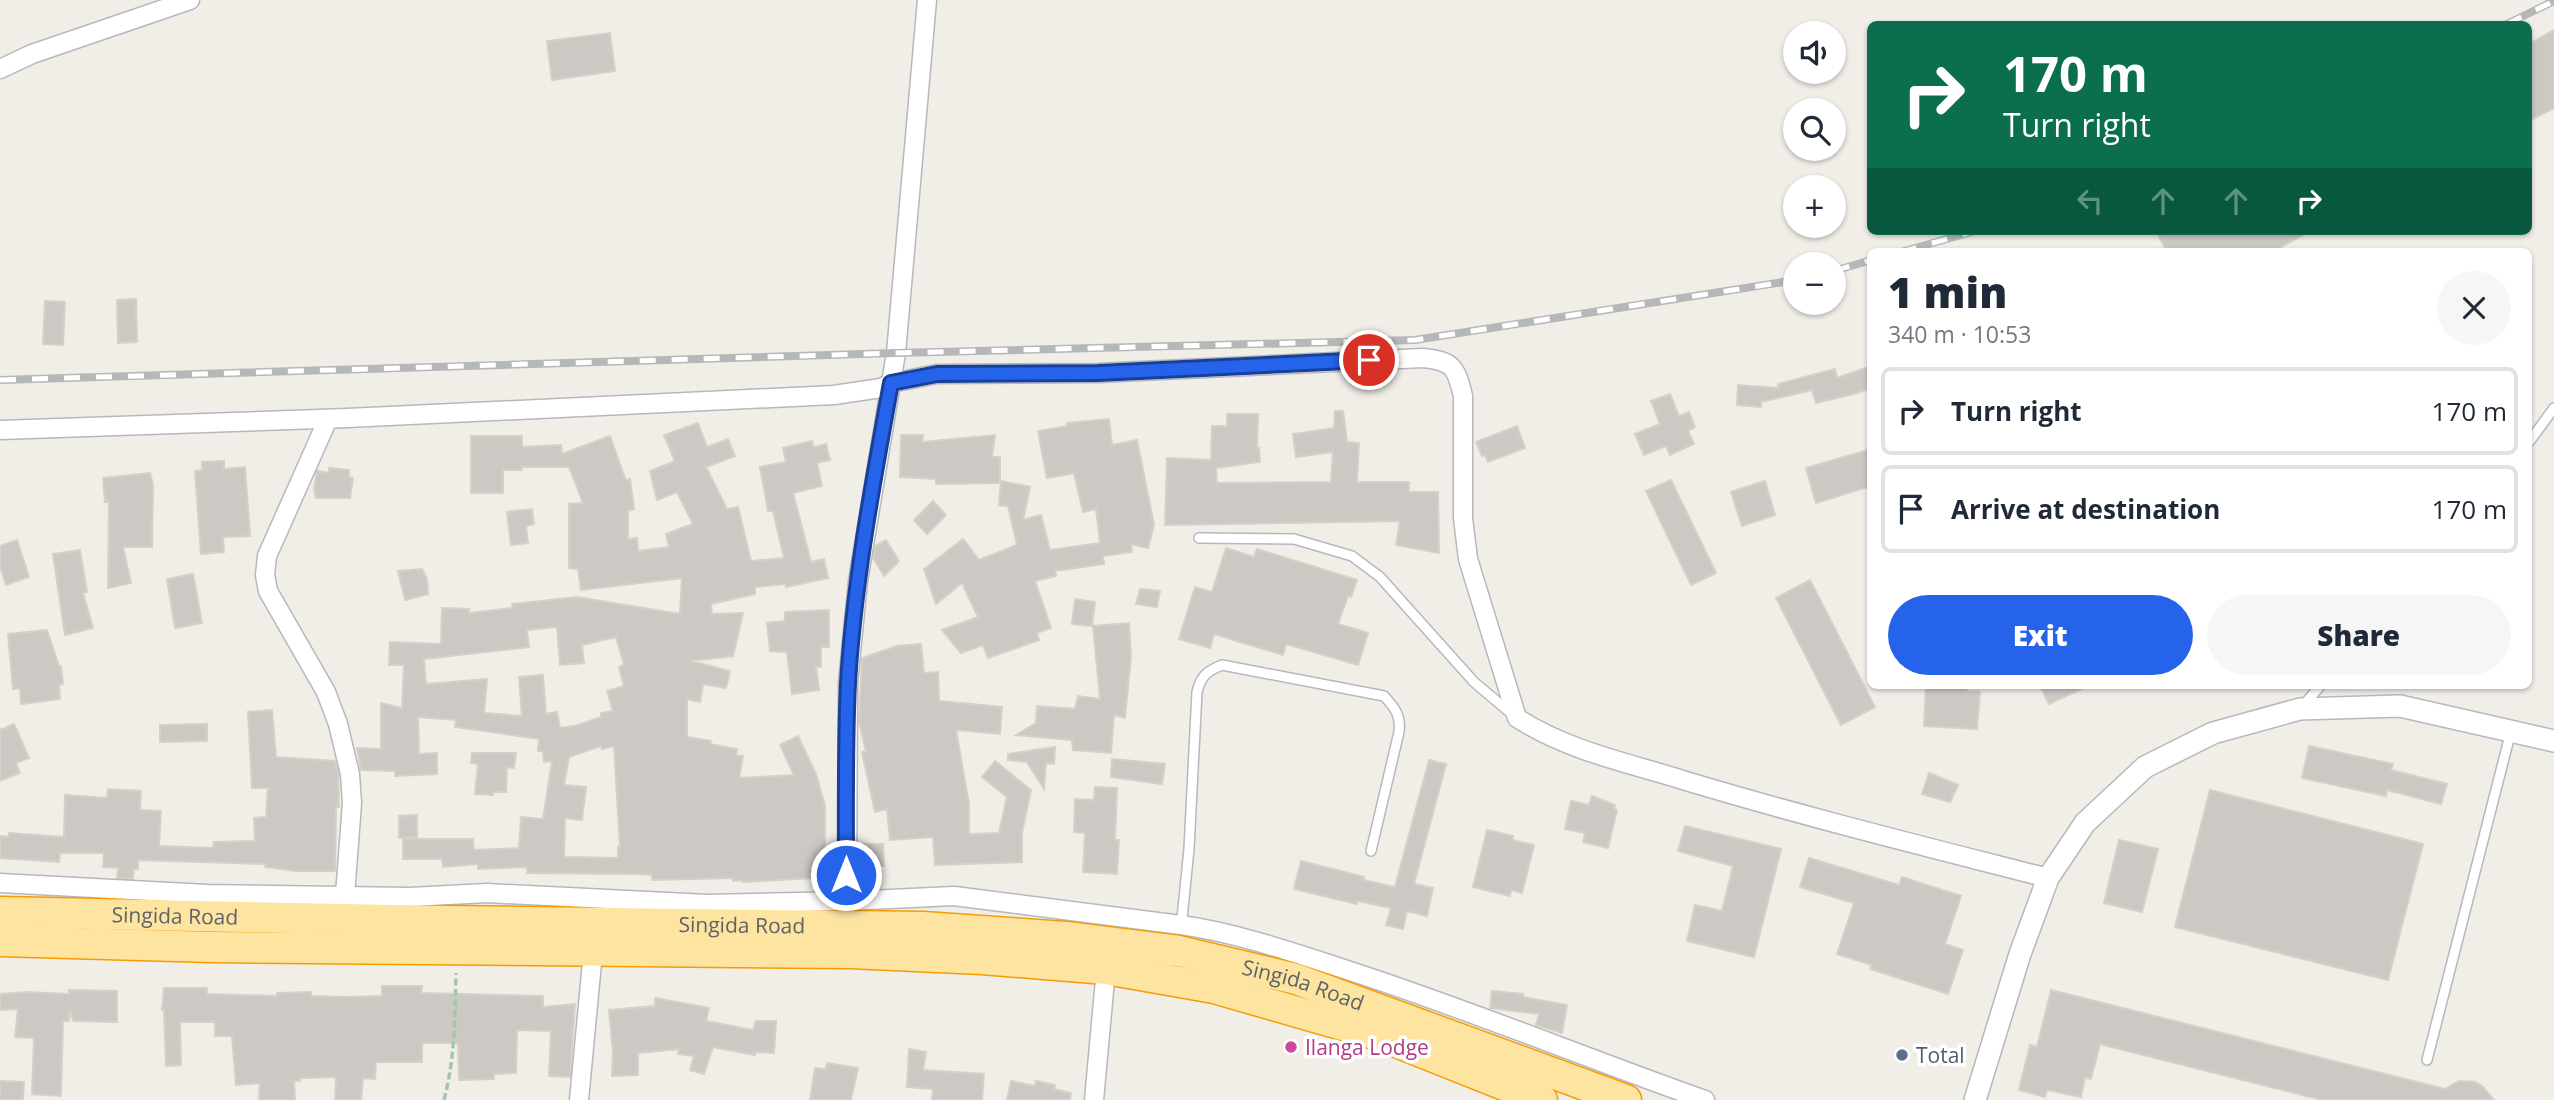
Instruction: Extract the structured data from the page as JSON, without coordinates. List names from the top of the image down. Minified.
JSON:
{"streets":{"highway":["Singida Road"]},"places":["Ilanga Lodge","Total"],"page":{"map_buttons":["+","−"],"turn":["170 m","Turn right"],"heading":["1 min","340 m · 10:53"],"list":[{"name":"Turn right","value":"170 m"},{"name":"Arrive at destination","value":"170 m"}],"buttons":["Exit","Share"]}}
